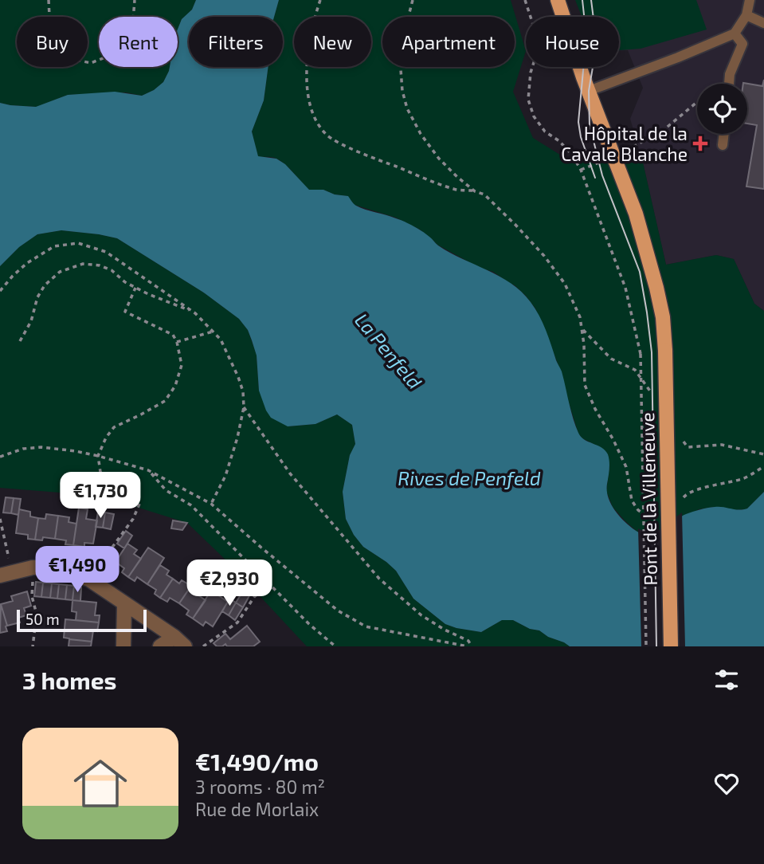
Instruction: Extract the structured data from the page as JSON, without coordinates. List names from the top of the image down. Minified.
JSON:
{"streets":{"main road":["Pont de la Villeneuve"]},"water":["La Penfeld","Rives de Penfeld"],"places":{"health":["Hôpital de la Cavale Blanche"]},"scale_bar":"50 m","page":{"chip":["Buy","Rent","Filters","New","Apartment","House"],"price":["€1,730","€1,490","€2,930"],"scale":"50 m","heading":"3 homes","list":[{"name":"€1,490/mo","note":"3 rooms · 80 m² · Rue de Morlaix"}]}}
